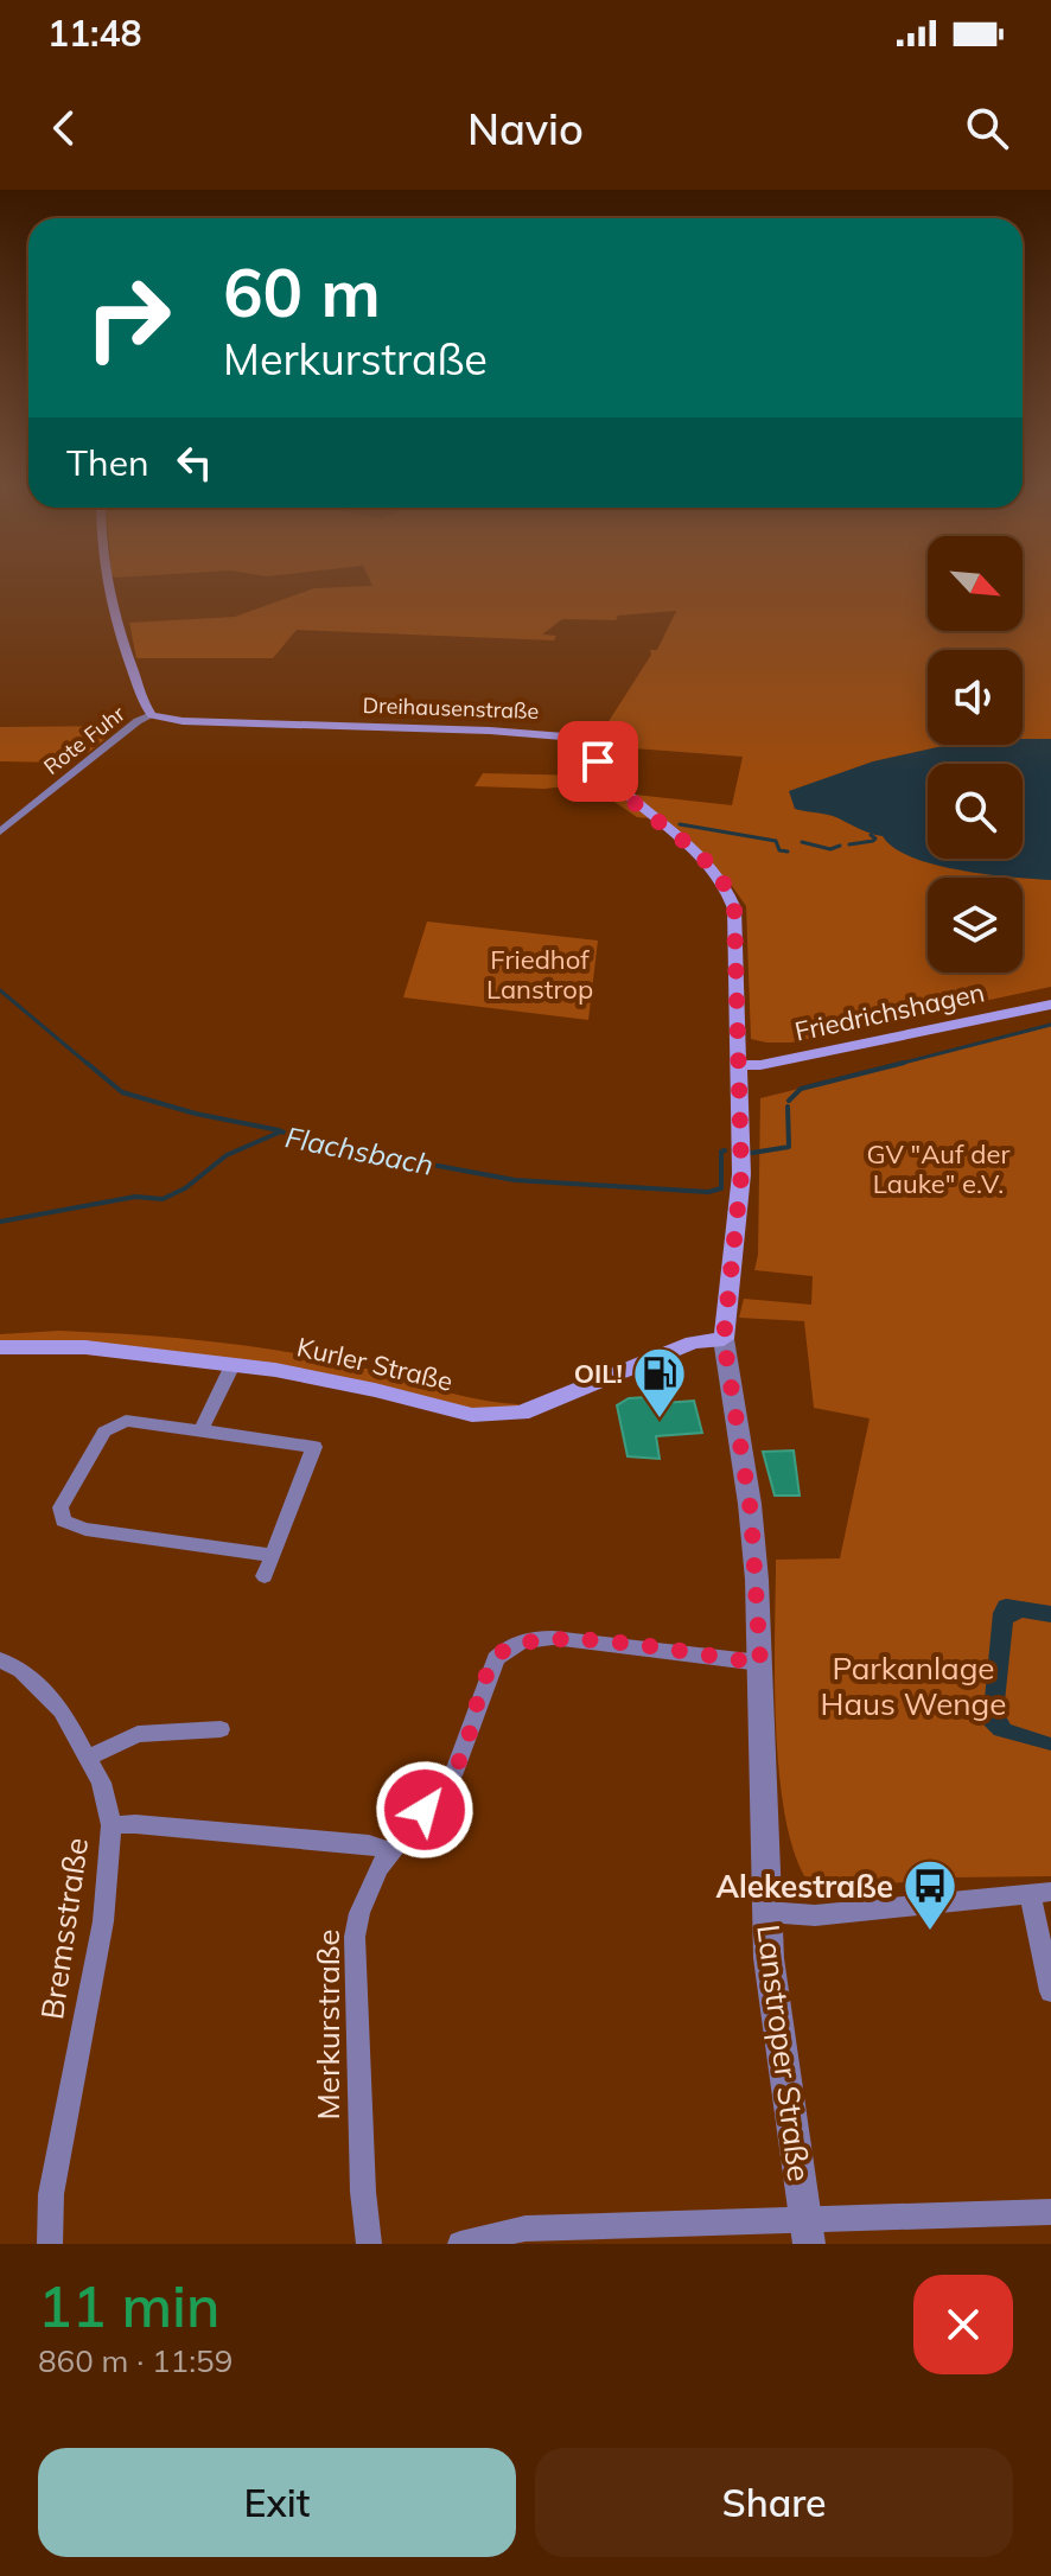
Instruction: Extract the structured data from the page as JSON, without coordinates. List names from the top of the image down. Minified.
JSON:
{"streets":{"main road":["Dreihausenstraße","Rote Fuhr","Friedrichshagen","Kurler Straße","Lanstroper Straße"],"street":["Bremsstraße","Merkurstraße"]},"crossings":[["Dreihausenstraße","Rote Fuhr"],["Dreihausenstraße","Lanstroper Straße"],["Friedrichshagen","Lanstroper Straße"],["Kurler Straße","Lanstroper Straße"],["Merkurstraße","Lanstroper Straße"]],"water":["Flachsbach"],"parks":["Friedhof Lanstrop","GV \"Auf der Lauke\" e.V.","Parkanlage Haus Wenge"],"places":{"fuel station":["OIL!"],"bus stop":["Alekestraße"]},"north":"bottom right","page":{"status":"11:48","header":"Navio","turn":["60 m","Merkurstraße"],"then":"Then","heading":["11 min","860 m · 11:59"],"buttons":["Exit","Share"]}}
